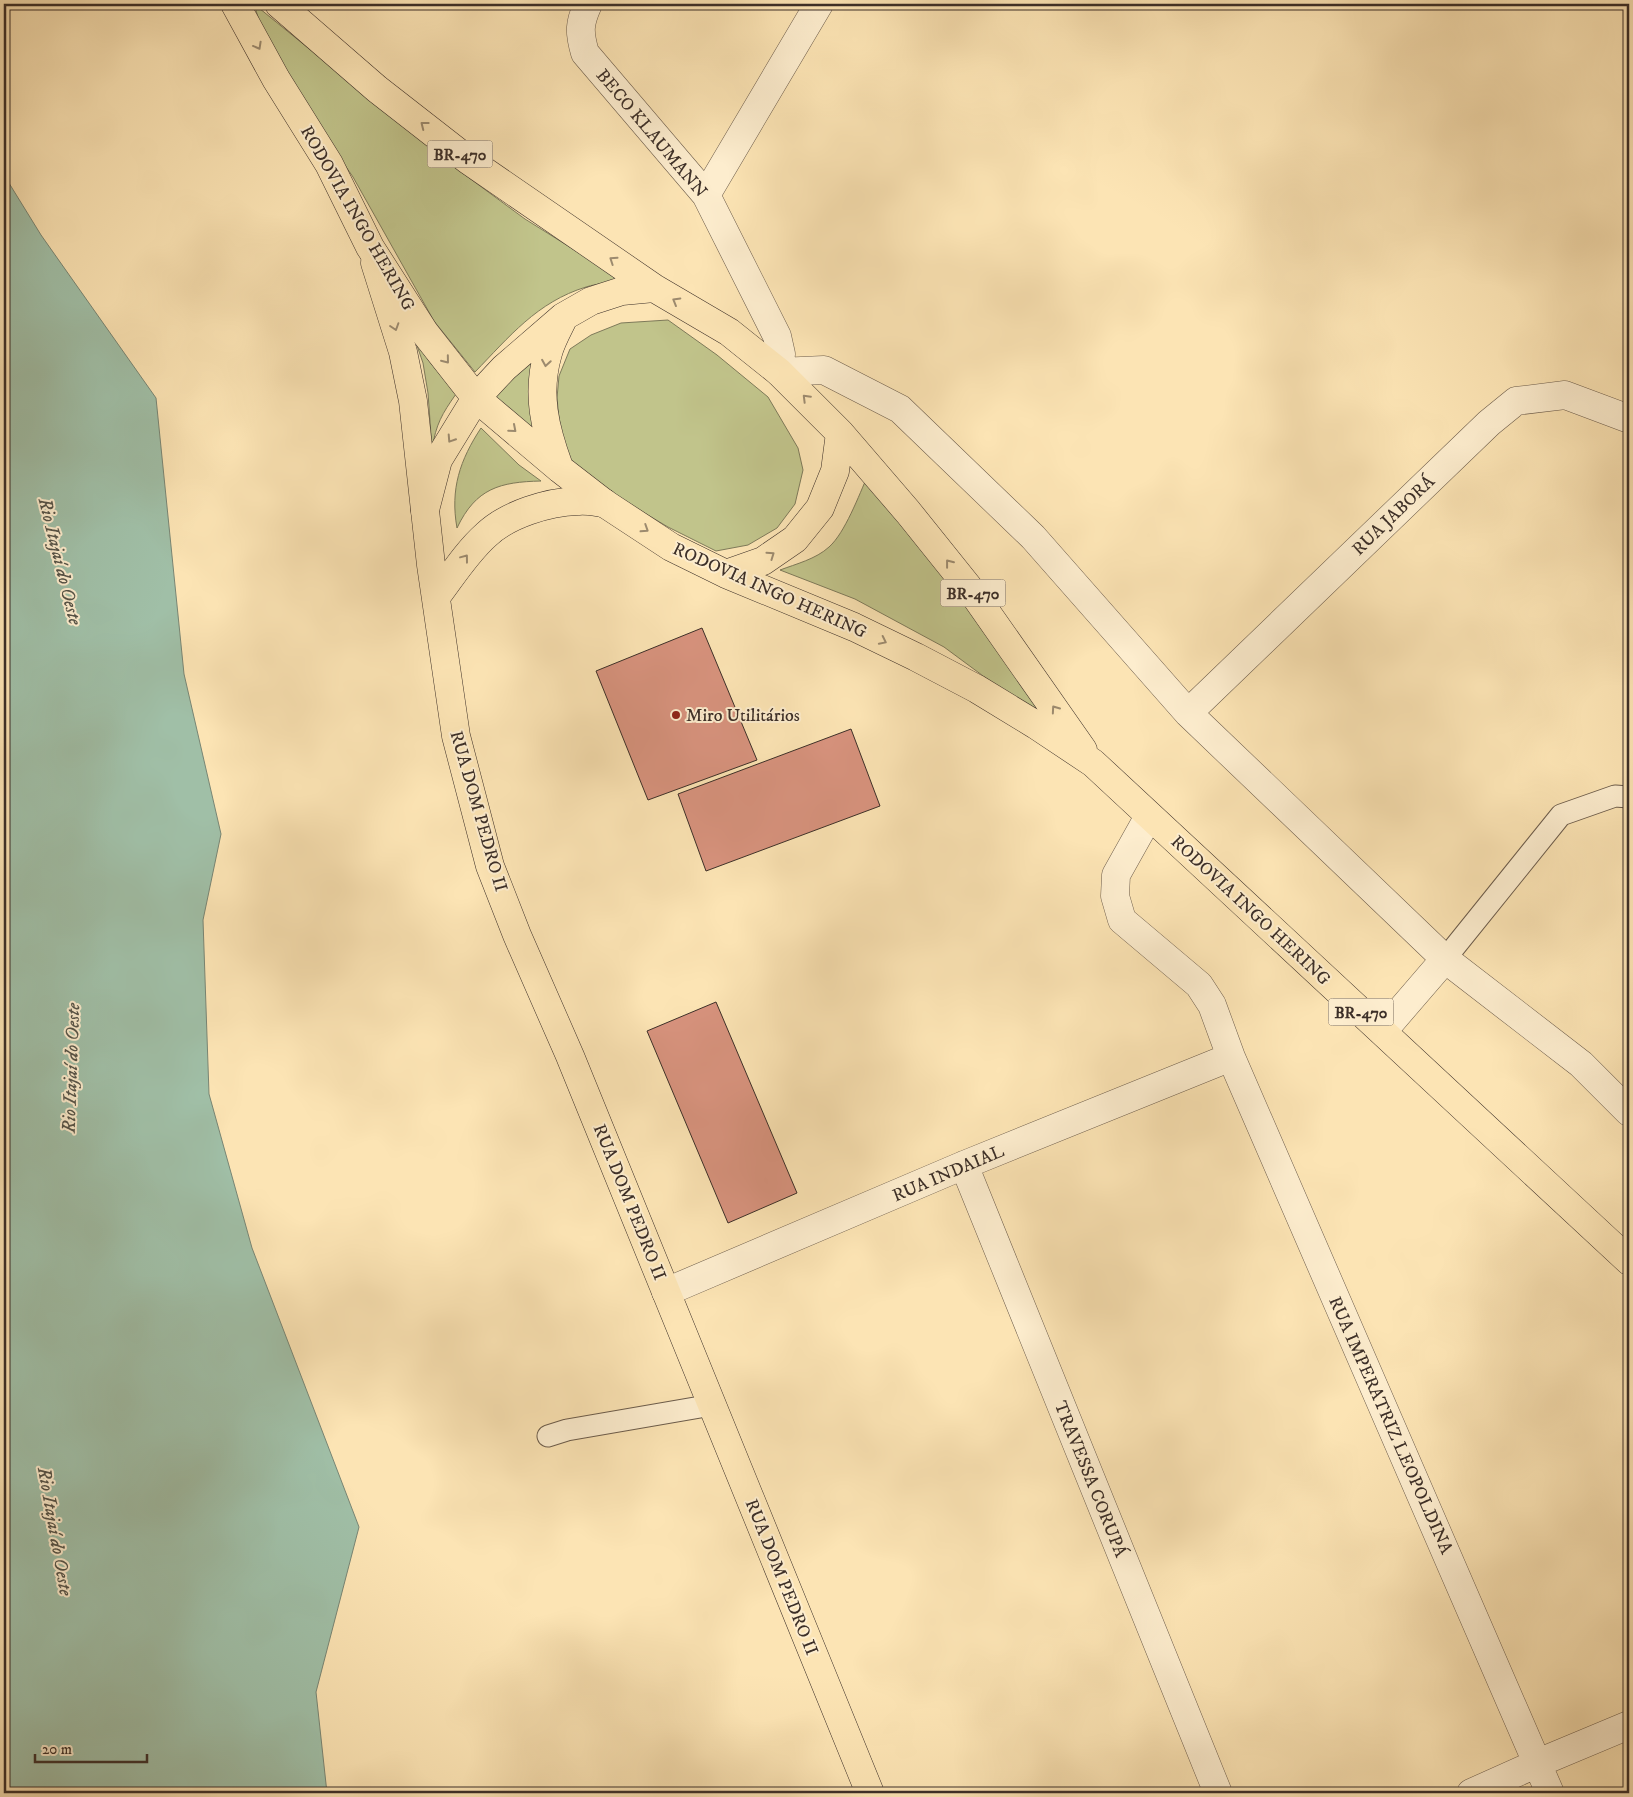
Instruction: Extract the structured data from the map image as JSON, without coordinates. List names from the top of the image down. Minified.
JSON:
{"streets":{"main road":["BR-470","RODOVIA INGO HERING","RUA DOM PEDRO II"],"street":["BECO KLAUMANN","RUA JABORÁ","RUA INDAIAL","RUA IMPERATRIZ LEOPOLDINA","TRAVESSA CORUPÁ"]},"crossings":[["BECO KLAUMANN","RODOVIA INGO HERING"],["RODOVIA INGO HERING","RUA DOM PEDRO II"],["RODOVIA INGO HERING","RUA IMPERATRIZ LEOPOLDINA"],["RUA DOM PEDRO II","RUA INDAIAL"],["RUA INDAIAL","RUA IMPERATRIZ LEOPOLDINA"],["RUA INDAIAL","TRAVESSA CORUPÁ"]],"water":["Rio Itajaí do Oeste"],"places":["Miro Utilitários"],"scale_bar":"20 m"}
